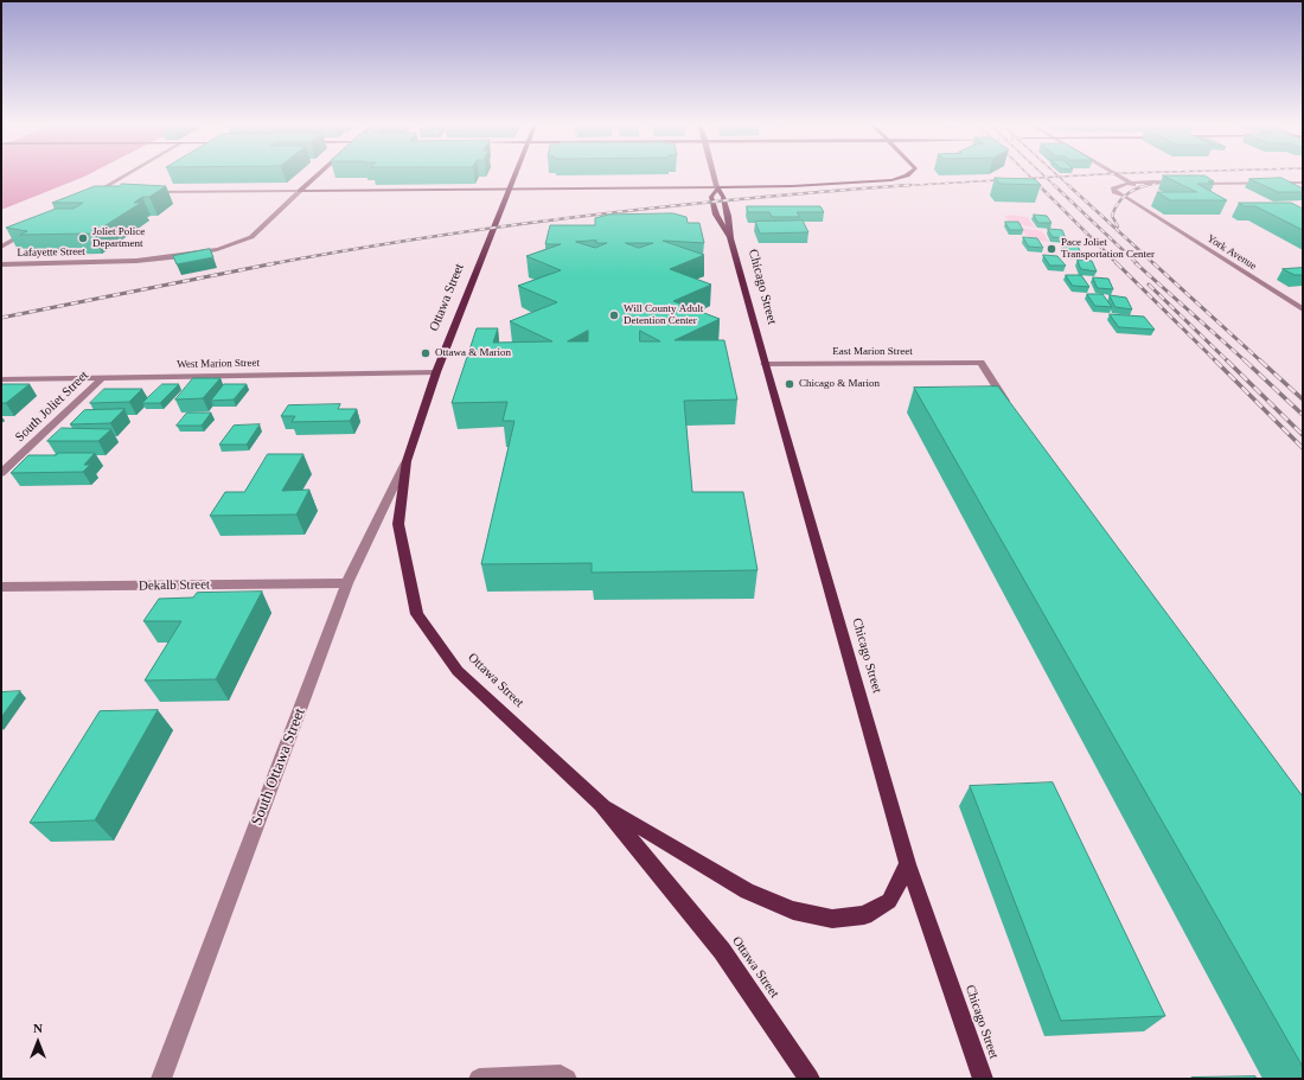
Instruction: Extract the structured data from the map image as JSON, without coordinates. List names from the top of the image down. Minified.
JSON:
{"streets":{"main road":["Chicago Street","Ottawa Street"],"street":["Lafayette Street","York Avenue","East Marion Street","West Marion Street","South Joliet Street","Dekalb Street","South Ottawa Street"]},"crossings":[["Chicago Street","East Marion Street"],["Ottawa Street","West Marion Street"],["Ottawa Street","South Ottawa Street"],["West Marion Street","South Joliet Street"],["Dekalb Street","South Ottawa Street"]],"places":["Joliet Police Department","Pace Joliet Transportation Center","Will County Adult Detention Center","Ottawa & Marion","Chicago & Marion"],"north":"top"}
